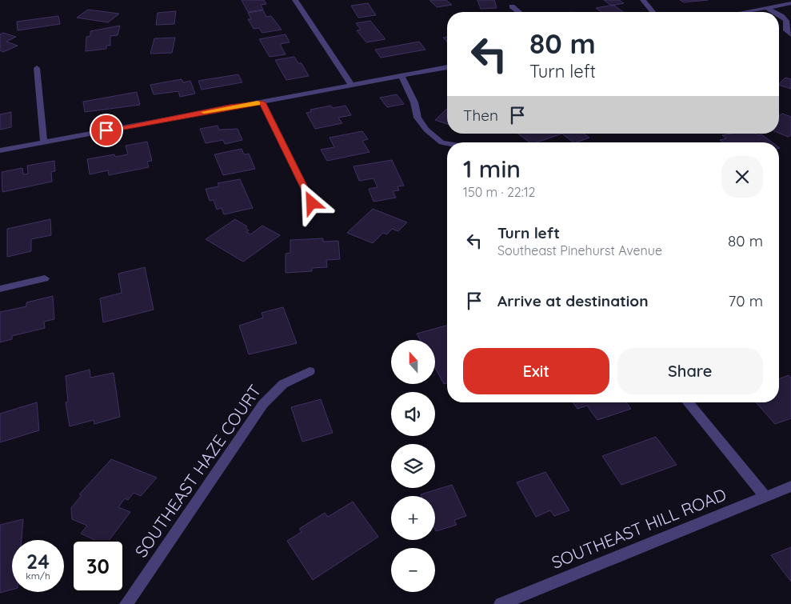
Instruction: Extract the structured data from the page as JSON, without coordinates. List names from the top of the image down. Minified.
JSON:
{"streets":{"street":["SOUTHEAST HAZE COURT","SOUTHEAST HILL ROAD"]},"north":"top","page":{"turn":["80 m","Turn left"],"then":"Then","heading":["1 min","150 m · 22:12"],"list":[{"name":"Turn left","note":"Southeast Pinehurst Avenue","value":"80 m"},{"name":"Arrive at destination","value":"70 m"}],"map_buttons":["+","−"],"buttons":["Exit","Share"],"speed":"24 km/h","limit":"30"}}
